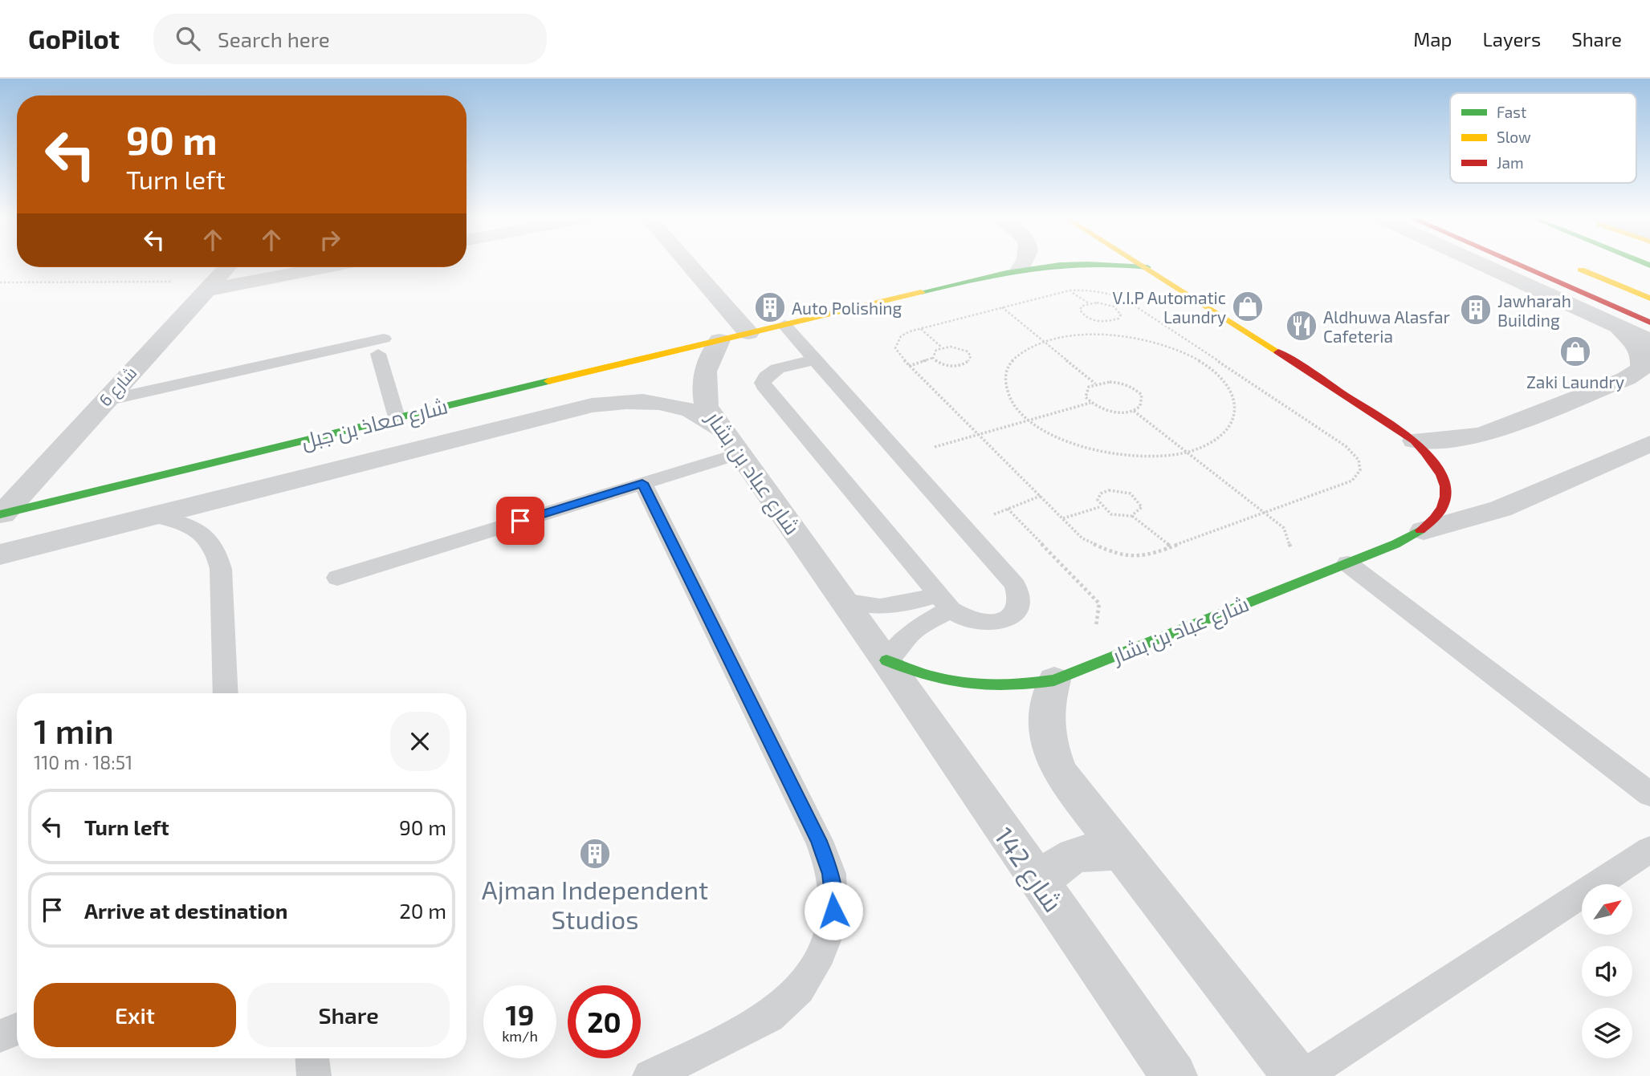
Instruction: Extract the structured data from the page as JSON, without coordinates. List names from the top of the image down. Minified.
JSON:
{"streets":{"street":["شارع 6","شارع معاذ بن جبل","شارع عباد بن بشار","شارع 142"]},"crossings":[["شارع 6","شارع معاذ بن جبل"],["شارع معاذ بن جبل","شارع عباد بن بشار"],["شارع عباد بن بشار","شارع 142"]],"places":{"shop":["V.I.P Automatic Laundry","Zaki Laundry"],"building":["Auto Polishing","Jawharah Building","Ajman Independent Studios"],"restaurant":["Aldhuwa Alasfar Cafeteria"]},"legend":["Fast","Slow","Jam"],"north":"top right","page":{"header":"GoPilot","search":"Search here","nav":["Map","Layers","Share"],"turn":["90 m","Turn left"],"heading":["1 min","110 m · 18:51"],"list":[{"name":"Turn left","value":"90 m"},{"name":"Arrive at destination","value":"20 m"}],"buttons":["Exit","Share"],"speed":"19 km/h","limit":"20"}}
